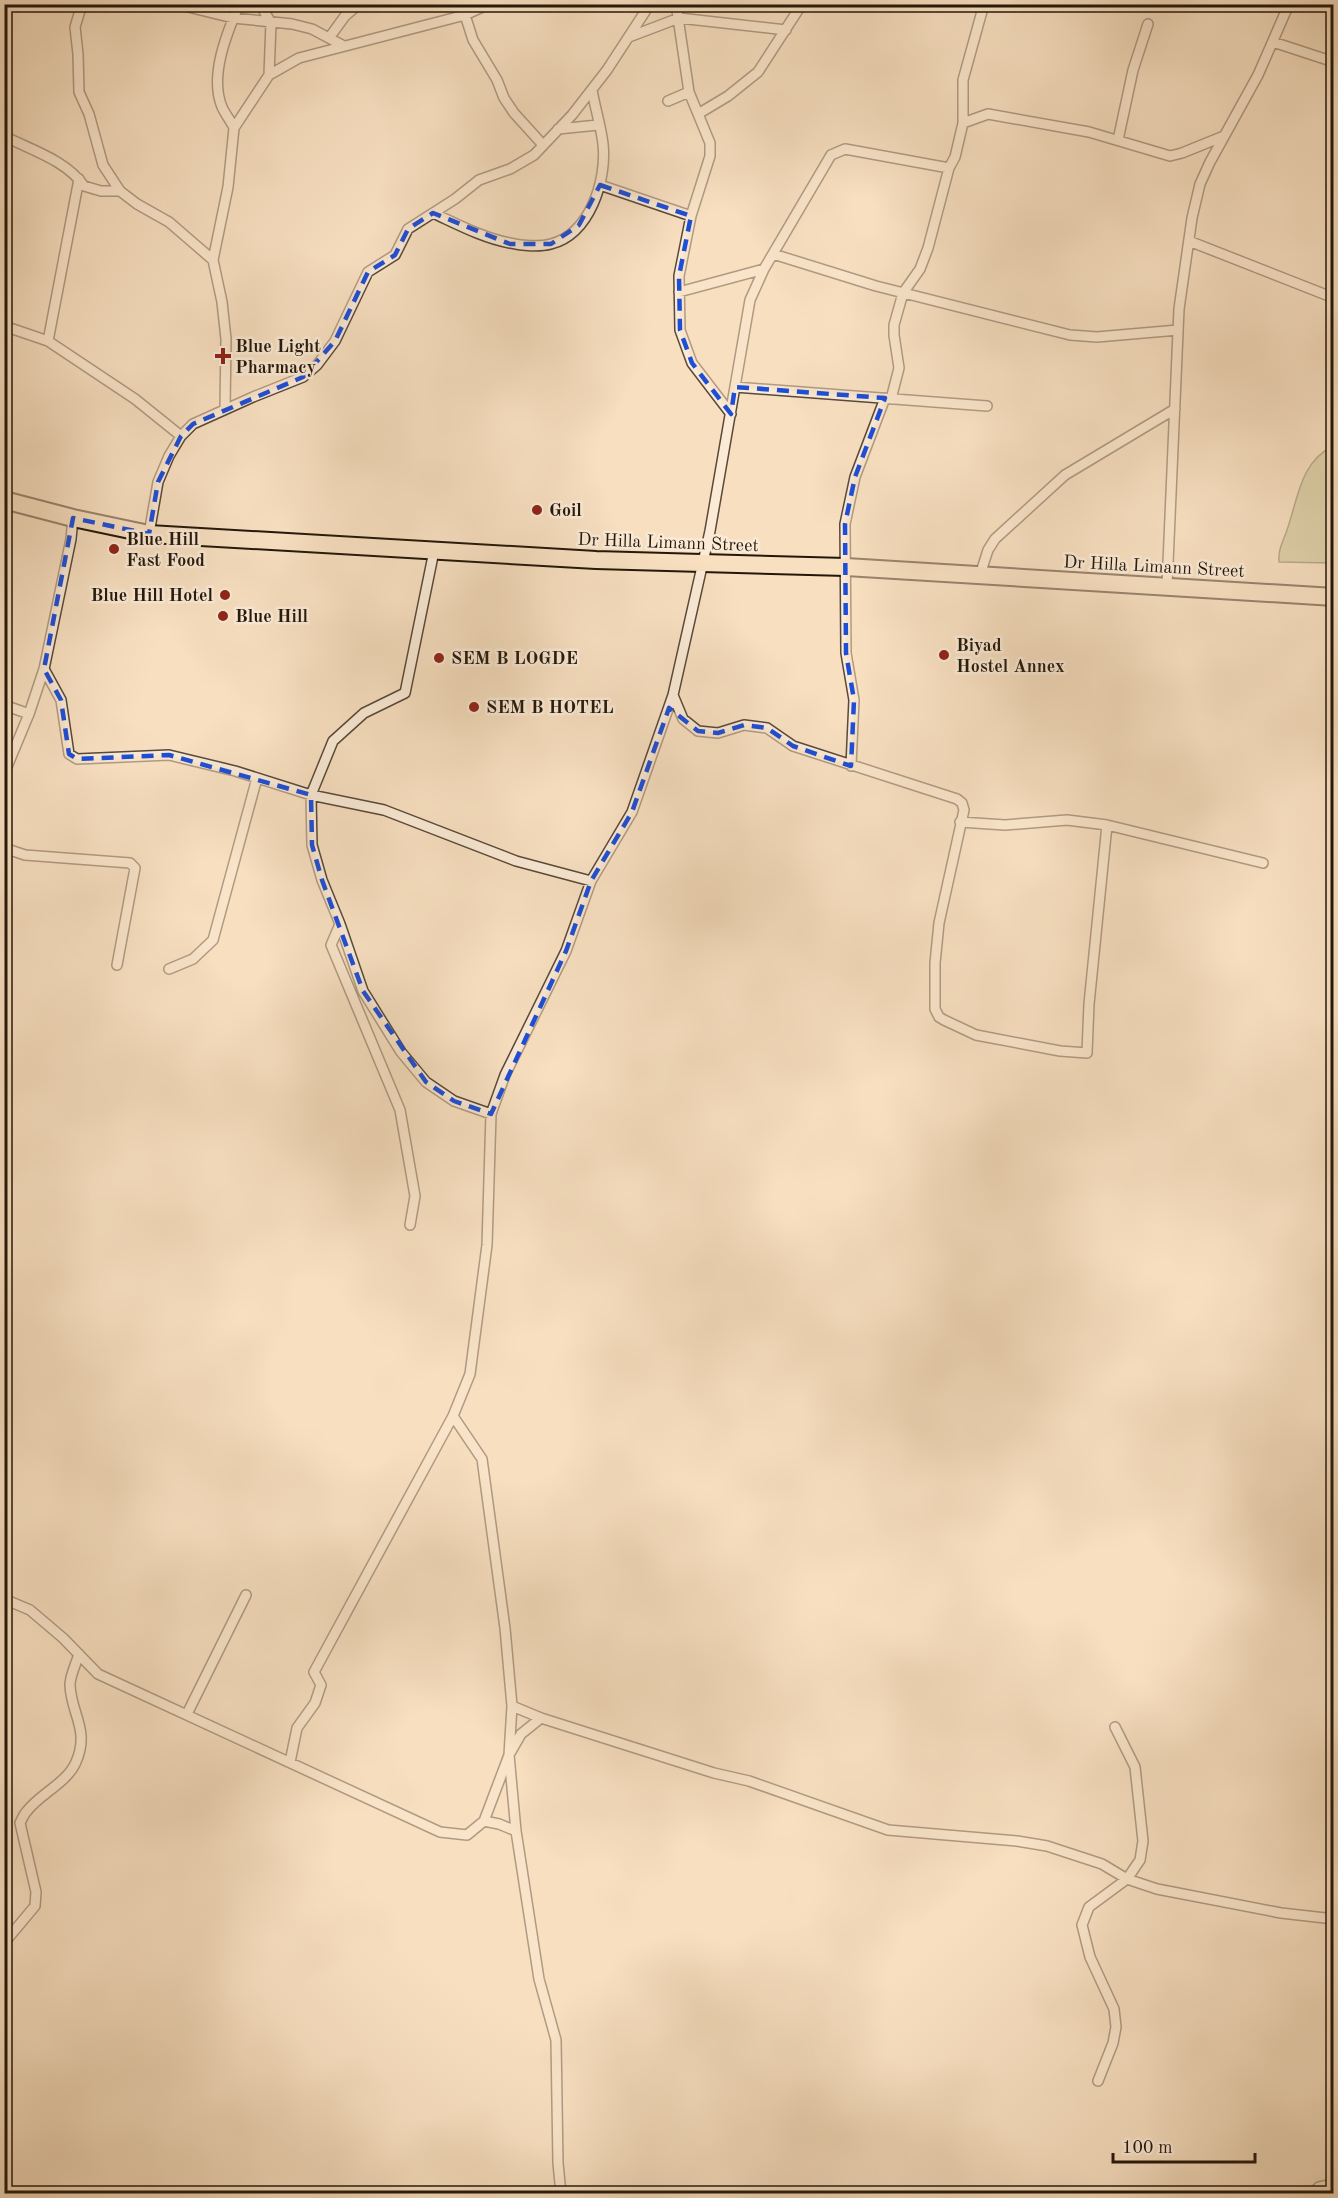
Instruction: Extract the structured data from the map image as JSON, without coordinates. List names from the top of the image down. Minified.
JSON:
{"streets":{"highway":["Dr Hilla Limann Street"]},"places":{"health":["Blue Light Pharmacy"],"other":["Goil","Blue Hill Fast Food","Blue Hill Hotel","Blue Hill","Biyad Hostel Annex","SEM B LOGDE","SEM B HOTEL"]},"scale_bar":"100 m"}
